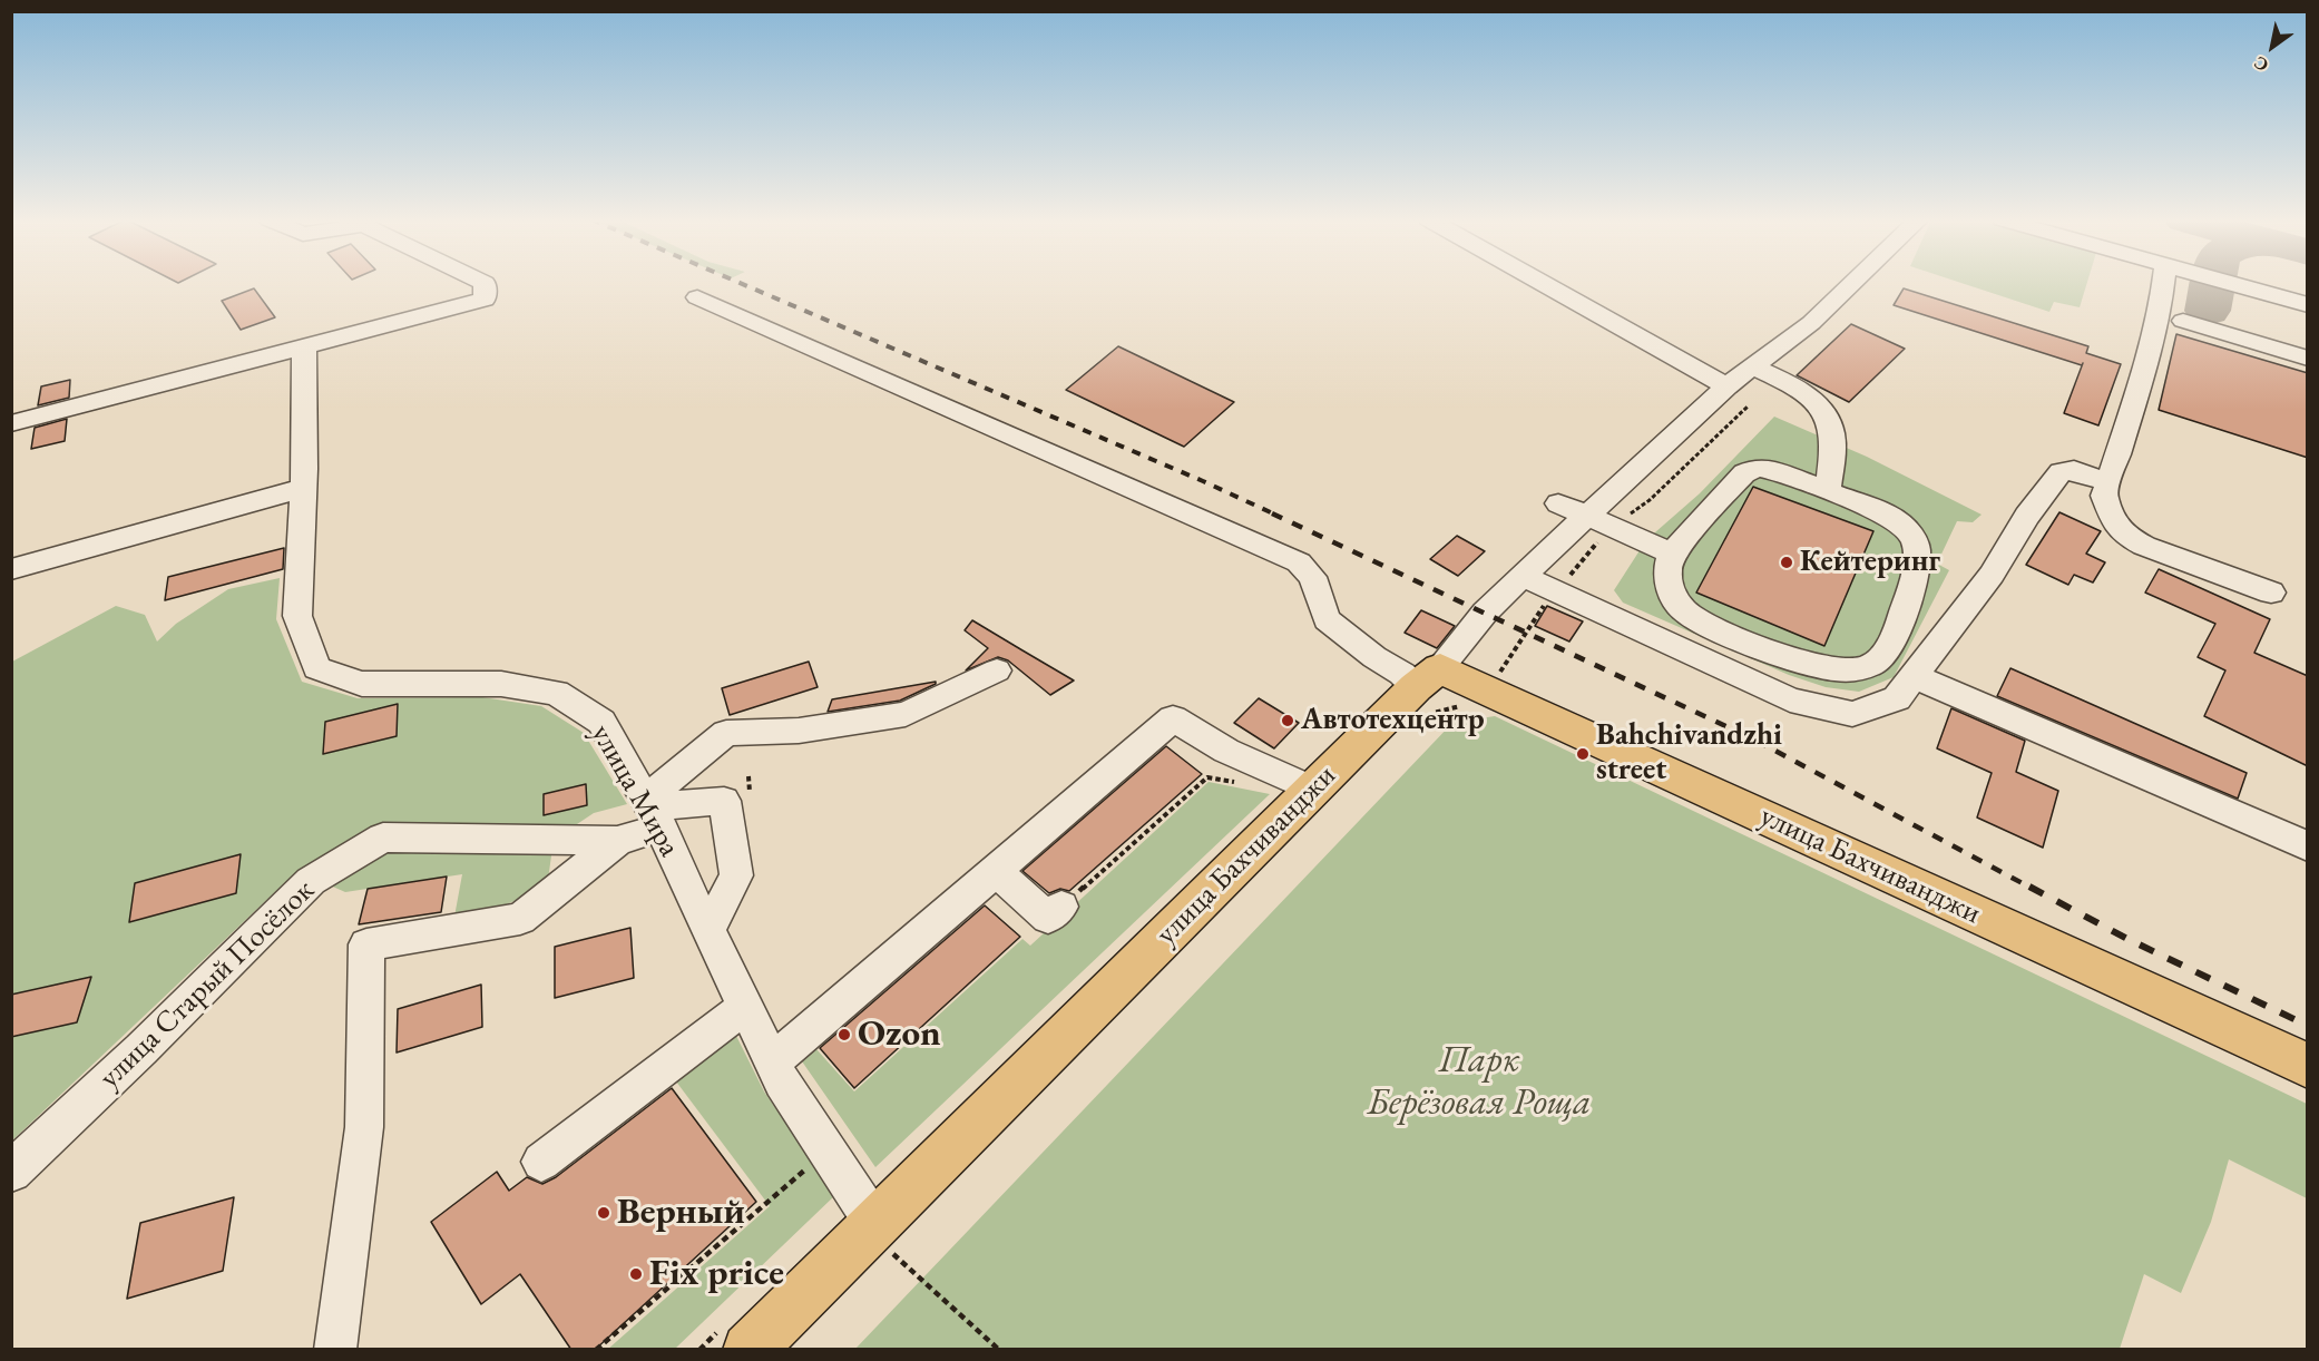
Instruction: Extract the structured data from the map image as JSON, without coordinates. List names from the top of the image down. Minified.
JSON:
{"streets":{"main road":["улица Бахчиванджи"],"street":["улица Мира","улица Старый Посёлок"]},"crossings":[["улица Мира","улица Бахчиванджи"],["улица Мира","улица Старый Посёлок"]],"parks":["Парк Берёзовая Роща"],"places":["Кейтеринг","Автотехцентр","Bahchivandzhi street","Ozon","Верный","Fix price"],"north":"bottom left"}
